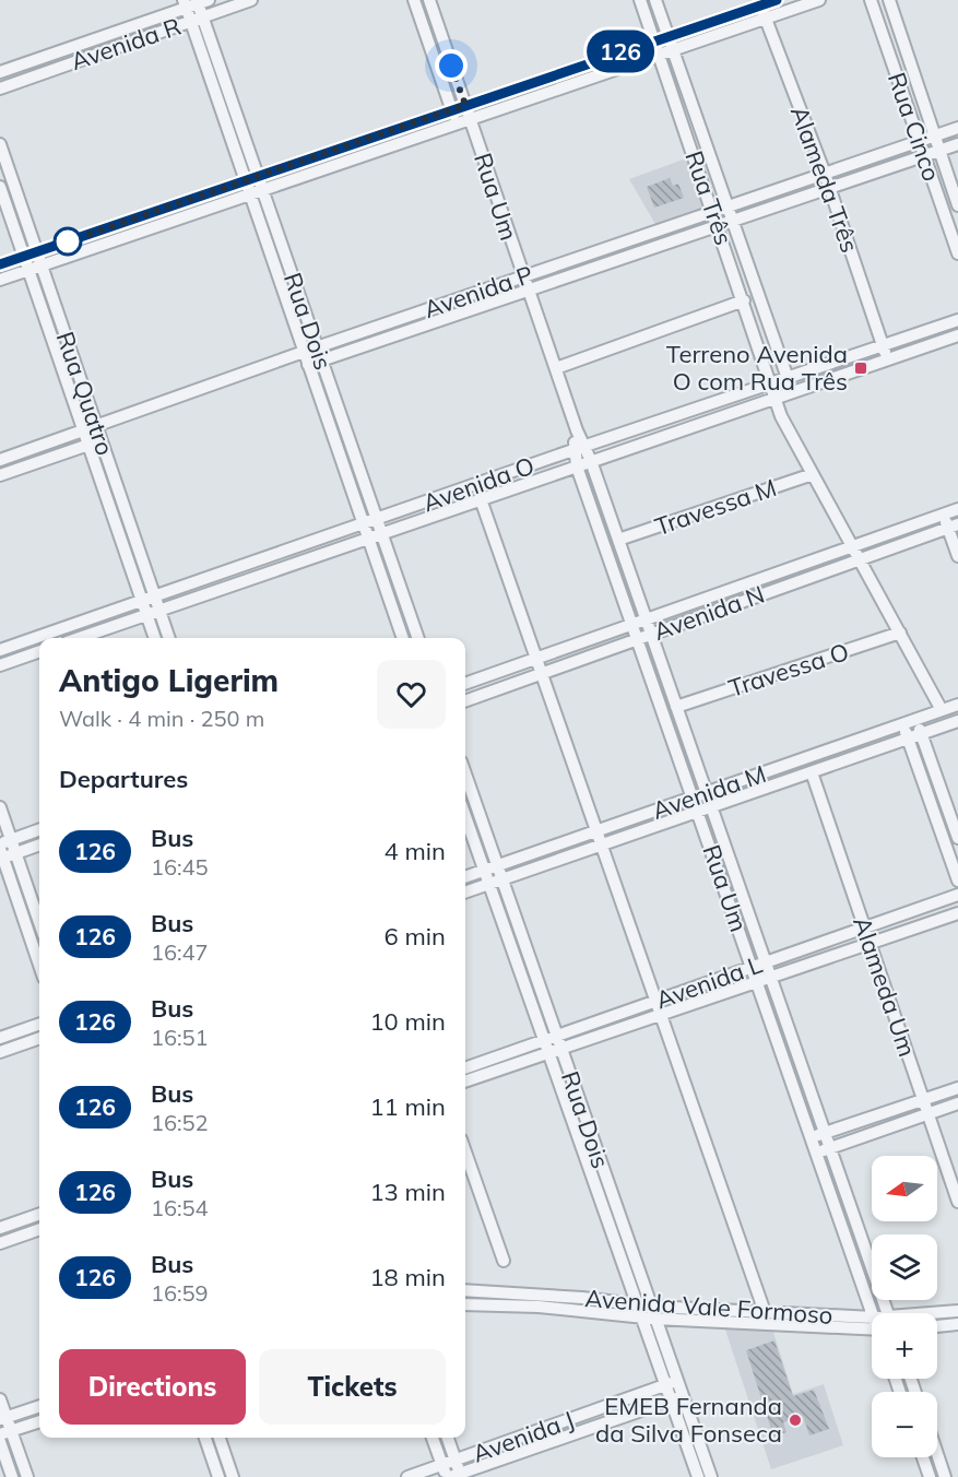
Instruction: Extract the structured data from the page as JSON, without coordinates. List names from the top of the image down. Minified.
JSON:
{"streets":{"street":["Avenida R","Rua Cinco","Alameda Três","Rua Um","Rua Três","Avenida P","Rua Dois","Rua Quatro","Avenida O","Travessa M","Avenida N","Travessa O","Avenida M","Avenida L","Alameda Um","Avenida Vale Formoso","Avenida J"]},"crossings":[["Avenida R","Rua Dois"],["Rua Cinco","Avenida P"],["Alameda Três","Avenida P"],["Alameda Três","Avenida O"],["Rua Um","Avenida P"],["Rua Um","Avenida O"],["Rua Um","Travessa M"],["Rua Um","Avenida N"],["Rua Um","Travessa O"],["Rua Um","Avenida M"],["Rua Um","Avenida L"],["Rua Três","Avenida P"],["Rua Três","Avenida O"],["Rua Três","Travessa M"],["Rua Três","Avenida N"],["Rua Três","Travessa O"],["Rua Três","Avenida M"],["Avenida P","Rua Dois"],["Avenida P","Rua Quatro"],["Rua Dois","Avenida O"],["Rua Dois","Avenida M"],["Rua Dois","Avenida L"],["Rua Dois","Avenida Vale Formoso"],["Rua Dois","Avenida J"],["Rua Quatro","Avenida O"],["Avenida M","Alameda Um"],["Avenida L","Alameda Um"]],"places":{"transit":["Terreno Avenida O com Rua Três"],"other":["EMEB Fernanda da Silva Fonseca"]},"lines":["bus line 126"],"north":"left","page":{"on_map":"126","heading":[["Antigo Ligerim","Walk · 4 min · 250 m"],"Departures"],"list":[{"mark":"126","name":"Bus","note":"16:45","value":"4 min"},{"mark":"126","name":"Bus","note":"16:47","value":"6 min"},{"mark":"126","name":"Bus","note":"16:51","value":"10 min"},{"mark":"126","name":"Bus","note":"16:52","value":"11 min"},{"mark":"126","name":"Bus","note":"16:54","value":"13 min"},{"mark":"126","name":"Bus","note":"16:59","value":"18 min"}],"map_buttons":["+","−"],"buttons":["Directions","Tickets"]}}
